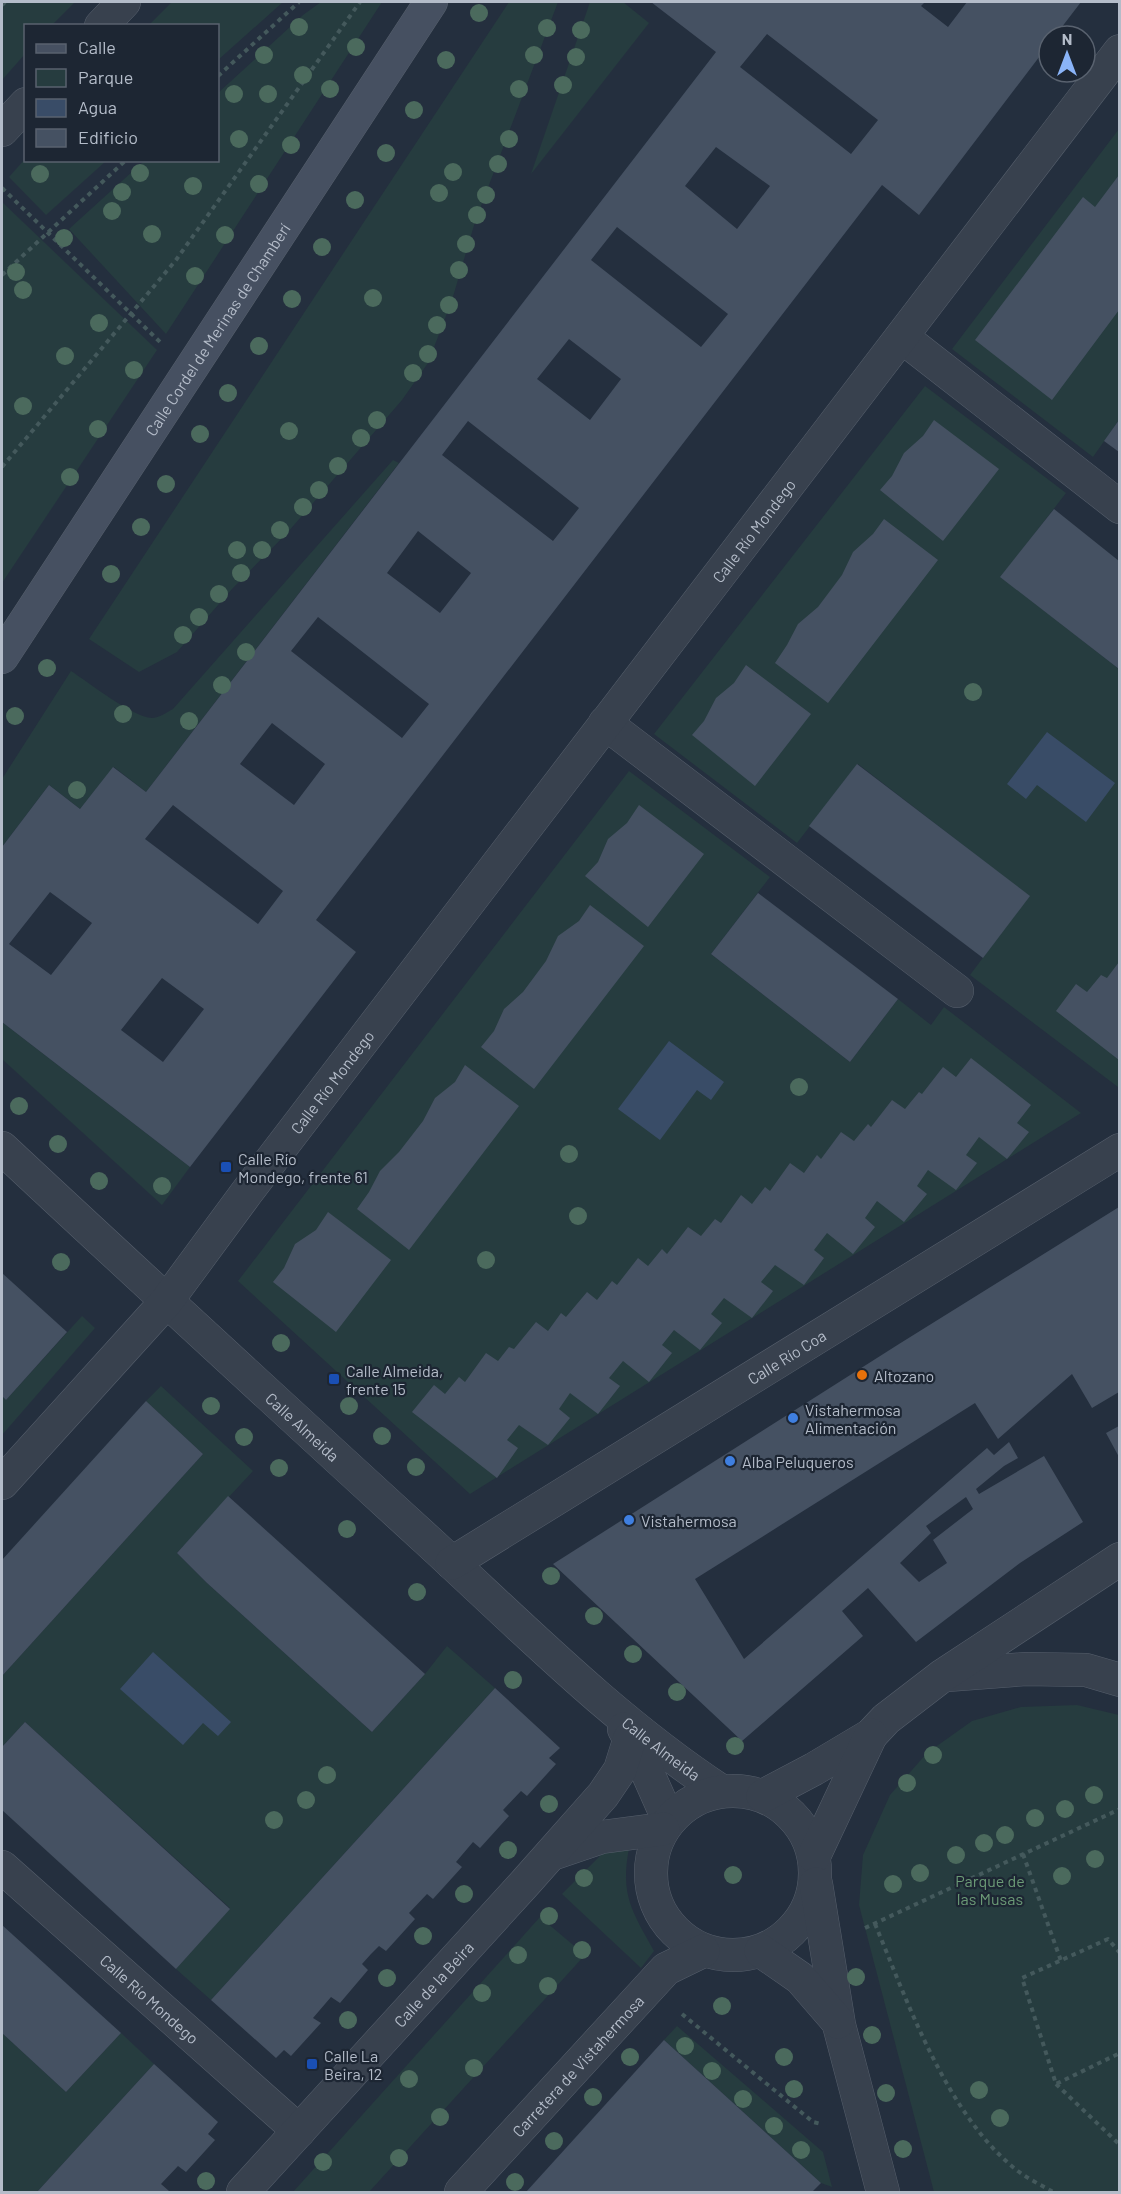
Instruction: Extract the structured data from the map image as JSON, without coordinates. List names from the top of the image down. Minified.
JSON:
{"streets":{"main road":["Calle Cordel de Merinas de Chamberí"],"street":["Calle Río Mondego","Calle Río Coa","Calle Almeida","Calle de la Beira","Carretera de Vistahermosa"]},"crossings":[["Calle Río Mondego","Calle Almeida"],["Calle Río Mondego","Calle de la Beira"],["Calle Río Coa","Calle Almeida"],["Calle Almeida","Calle de la Beira"],["Calle Almeida","Carretera de Vistahermosa"],["Calle de la Beira","Carretera de Vistahermosa"]],"parks":["Parque de las Musas"],"places":{"transit":["Calle Río Mondego, frente 61","Calle Almeida, frente 15","Calle La Beira, 12"],"other":["Altozano","Vistahermosa Alimentación","Alba Peluqueros","Vistahermosa"]},"legend":["Calle","Parque","Agua","Edificio"],"north":"top"}
